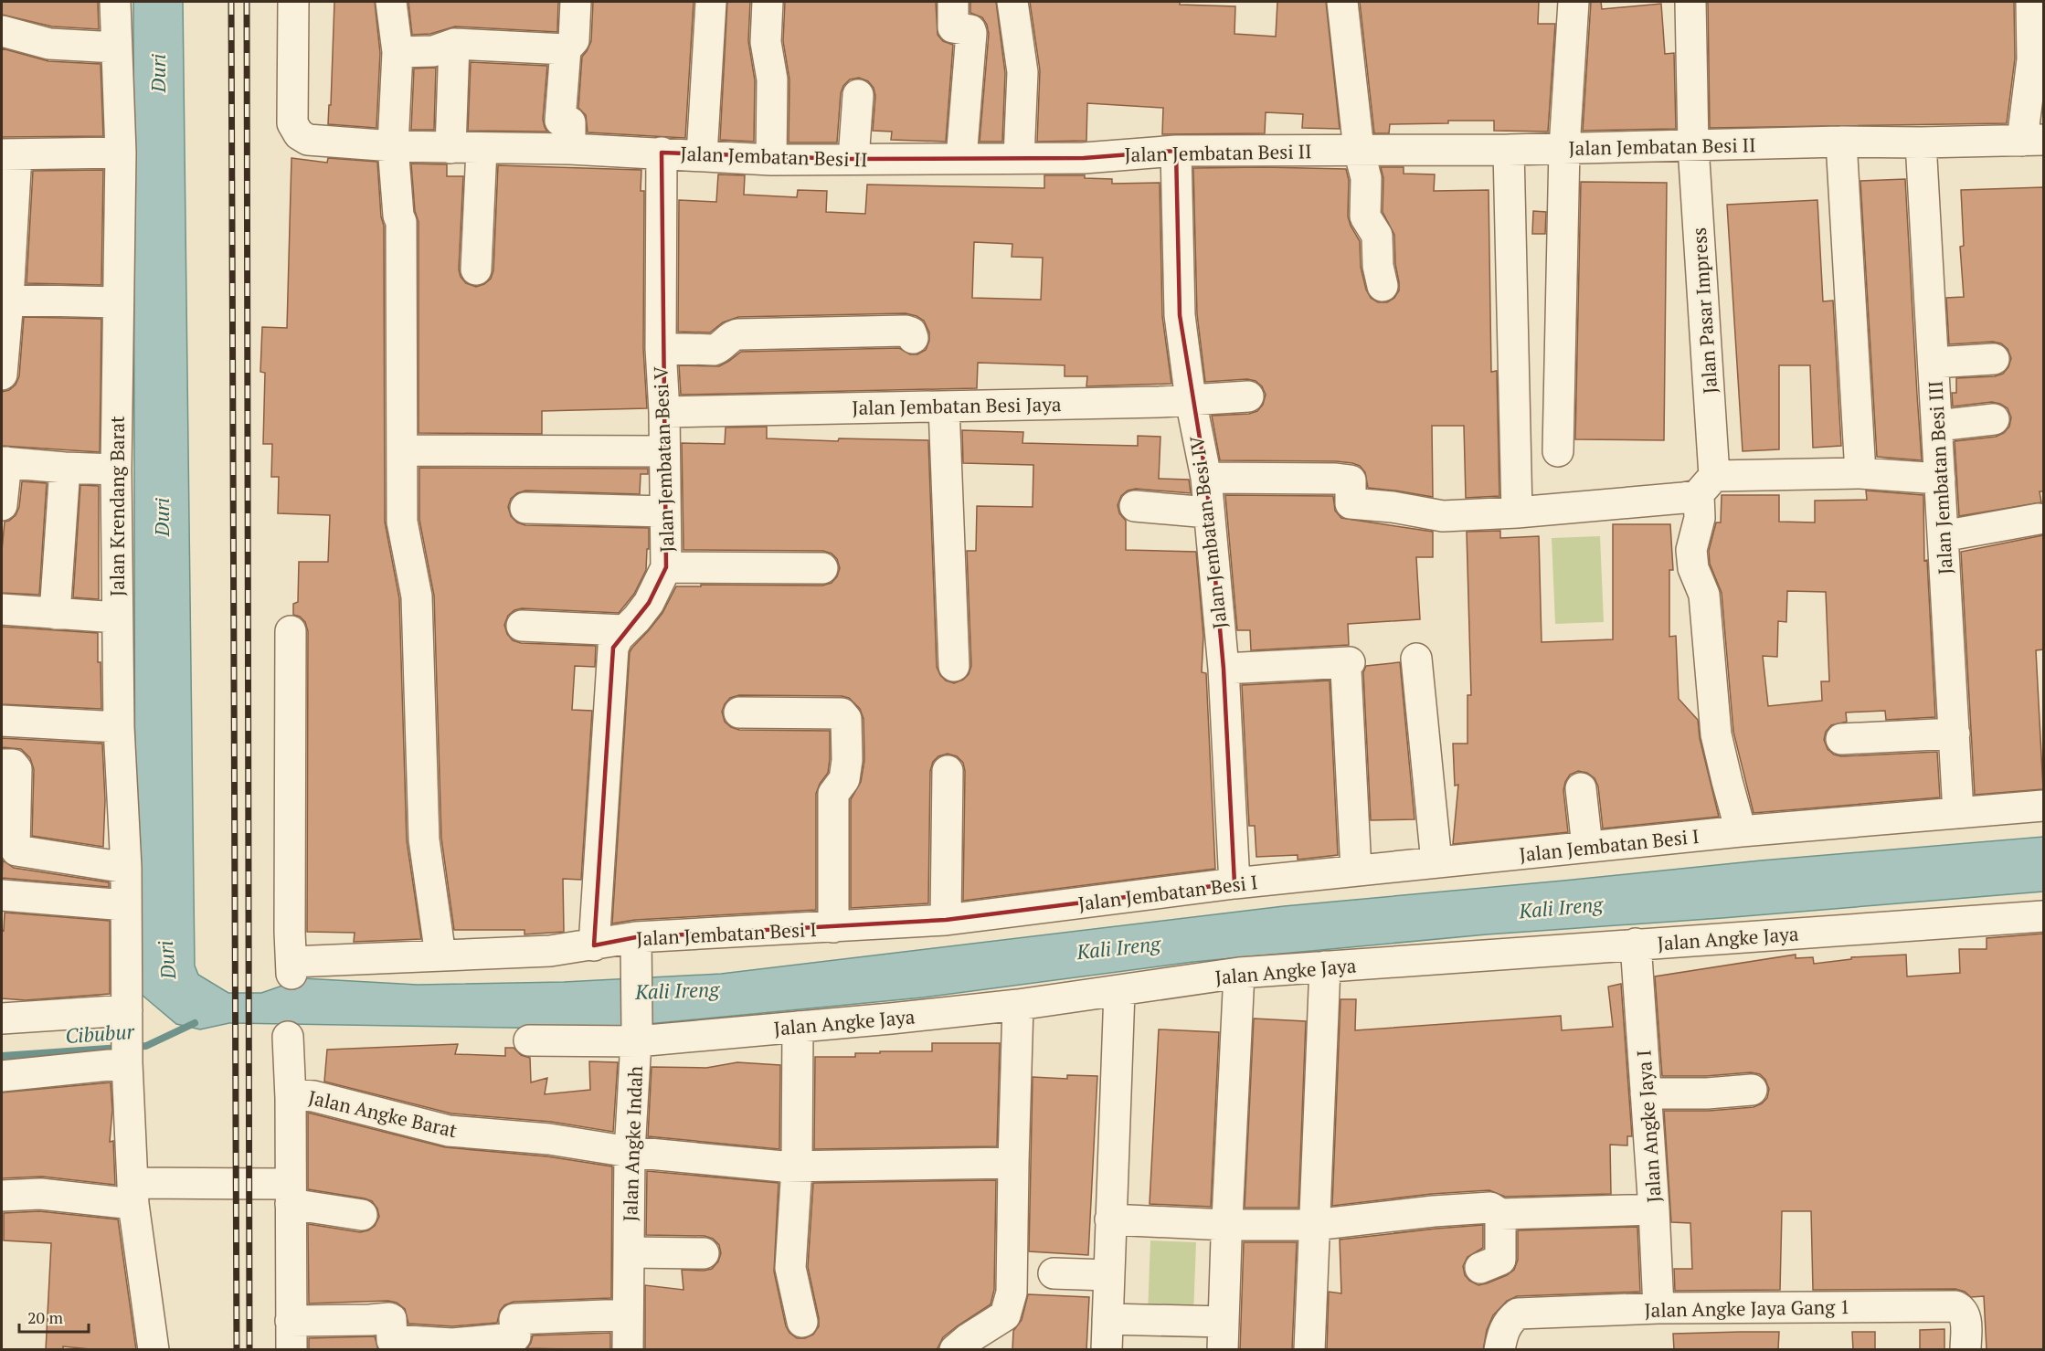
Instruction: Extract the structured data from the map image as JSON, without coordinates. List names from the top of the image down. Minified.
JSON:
{"streets":{"street":["Jalan Jembatan Besi II","Jalan Pasar Impress","Jalan Jembatan Besi Jaya","Jalan Jembatan Besi V","Jalan Jembatan Besi III","Jalan Krendang Barat","Jalan Jembatan Besi IV","Jalan Jembatan Besi I","Jalan Angke Jaya","Jalan Angke Barat","Jalan Angke Jaya I","Jalan Angke Indah","Jalan Angke Jaya Gang 1"]},"crossings":[["Jalan Jembatan Besi II","Jalan Pasar Impress"],["Jalan Jembatan Besi II","Jalan Jembatan Besi V"],["Jalan Jembatan Besi II","Jalan Jembatan Besi III"],["Jalan Jembatan Besi II","Jalan Jembatan Besi IV"],["Jalan Pasar Impress","Jalan Jembatan Besi I"],["Jalan Jembatan Besi Jaya","Jalan Jembatan Besi V"],["Jalan Jembatan Besi Jaya","Jalan Jembatan Besi IV"],["Jalan Jembatan Besi V","Jalan Jembatan Besi I"],["Jalan Jembatan Besi III","Jalan Jembatan Besi I"],["Jalan Jembatan Besi IV","Jalan Jembatan Besi I"],["Jalan Jembatan Besi I","Jalan Angke Indah"],["Jalan Angke Jaya","Jalan Angke Jaya I"],["Jalan Angke Jaya","Jalan Angke Indah"],["Jalan Angke Barat","Jalan Angke Indah"],["Jalan Angke Jaya I","Jalan Angke Jaya Gang 1"]],"water":["Duri","Kali Ireng","Cibubur"],"scale_bar":"20 m"}
